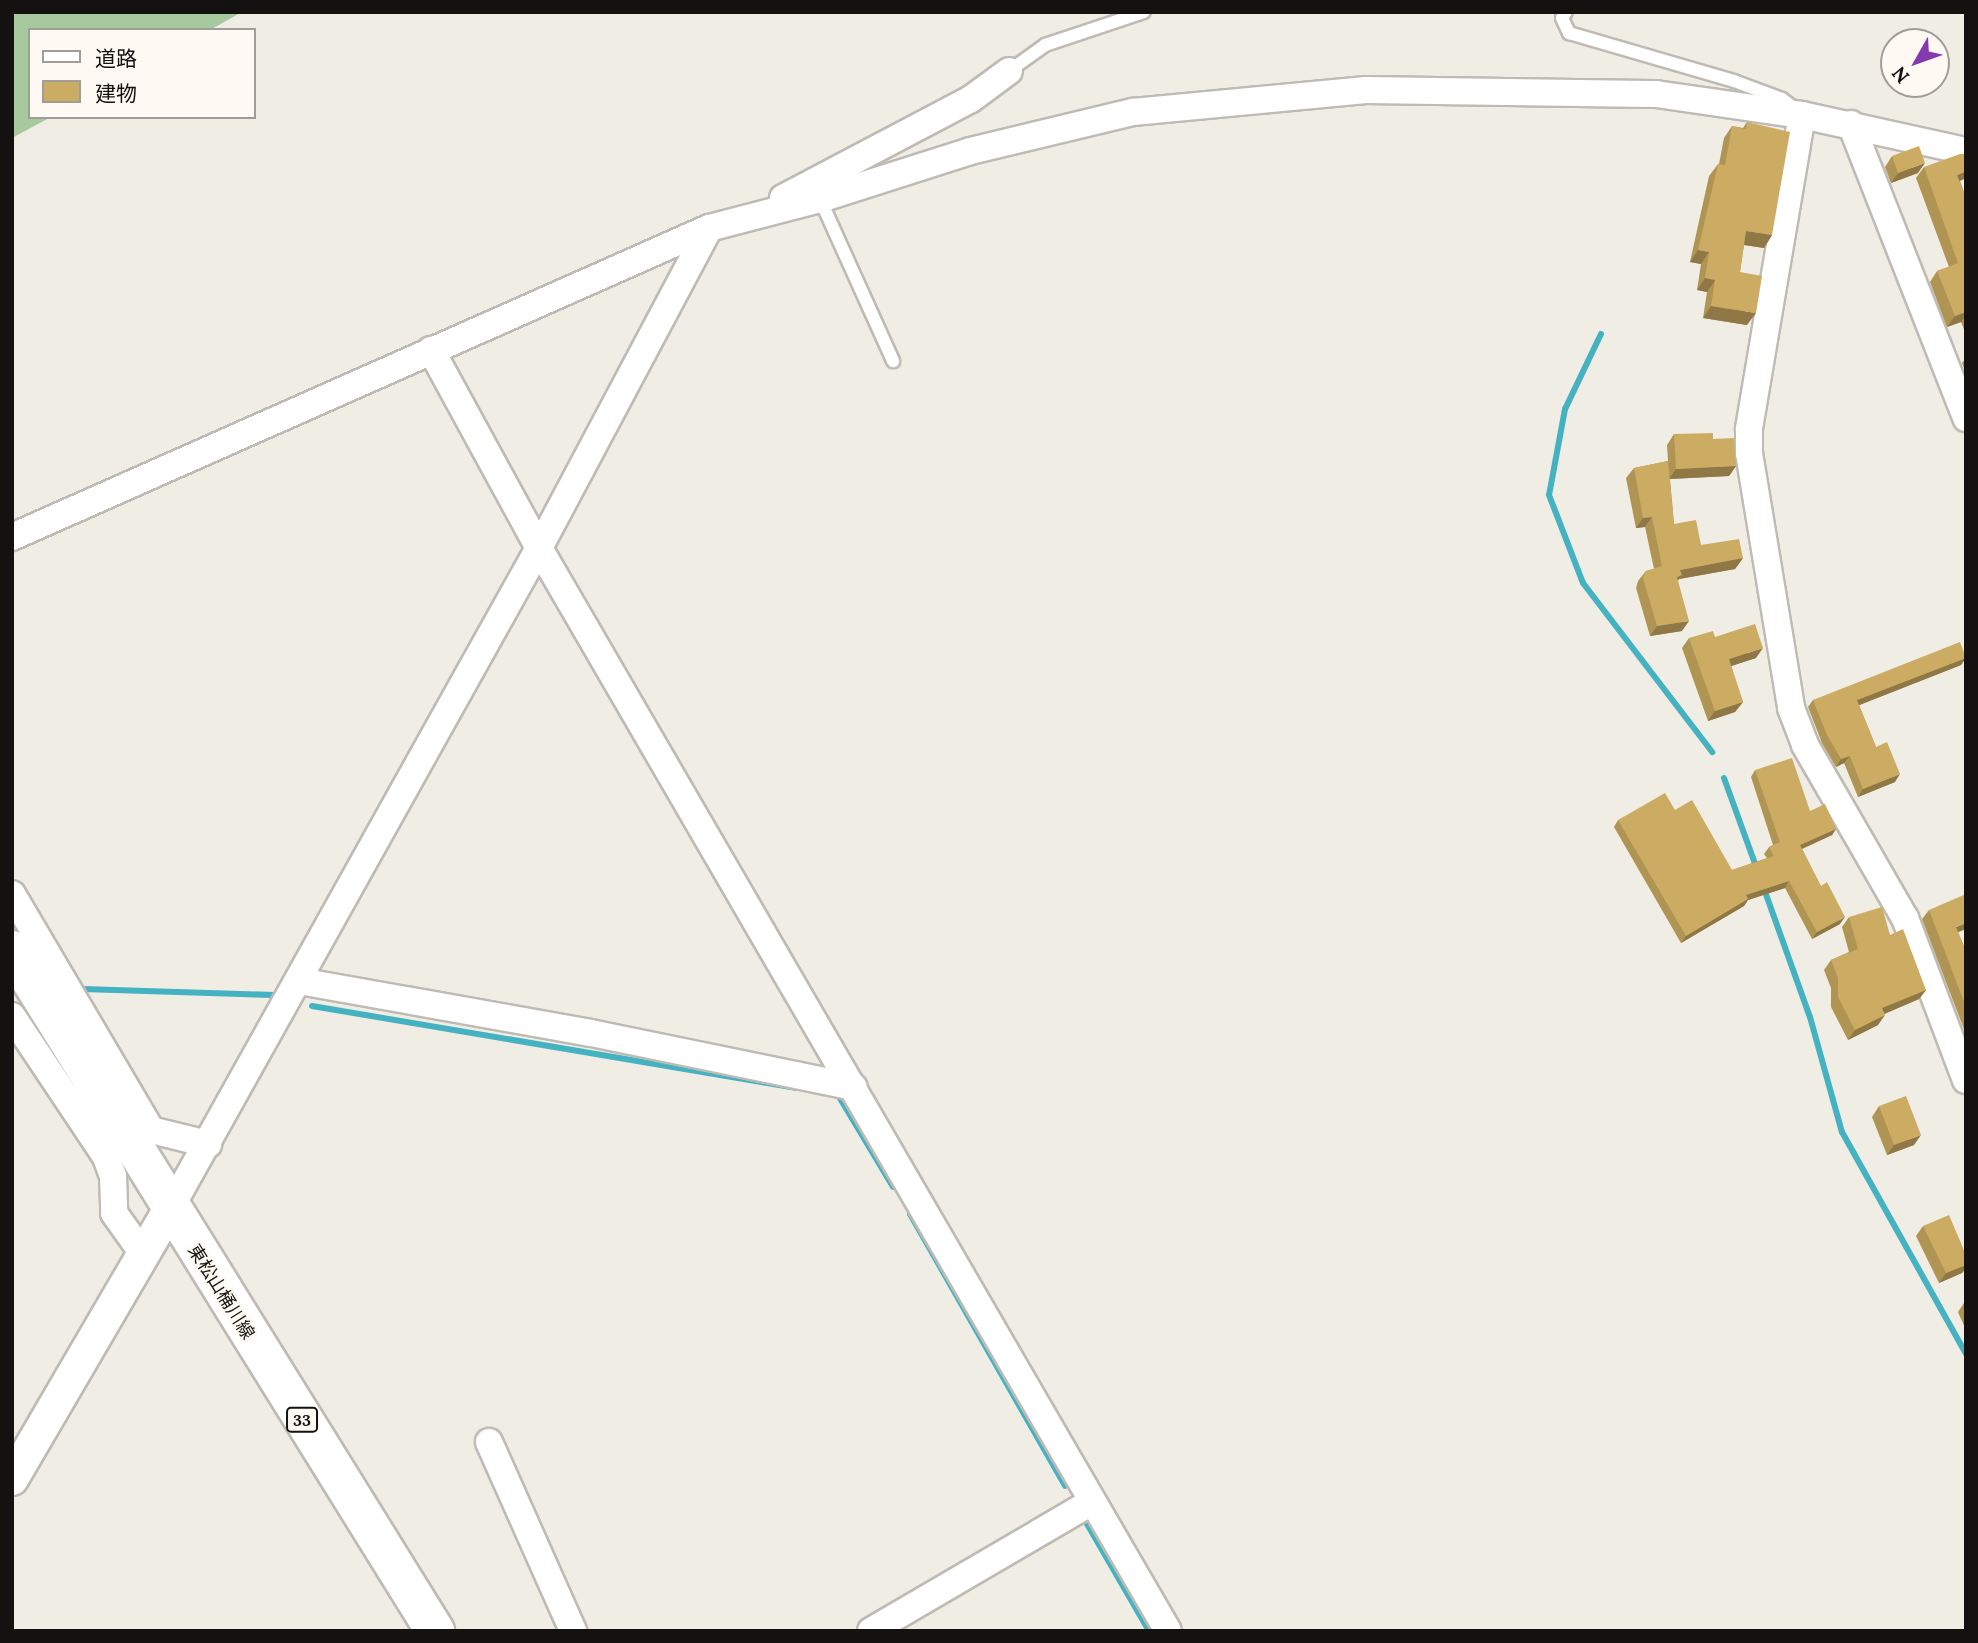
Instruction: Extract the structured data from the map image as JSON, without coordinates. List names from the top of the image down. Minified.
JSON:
{"streets":{"main road":["東松山桶川線","33"]},"legend":["道路","建物"],"north":"bottom left"}
